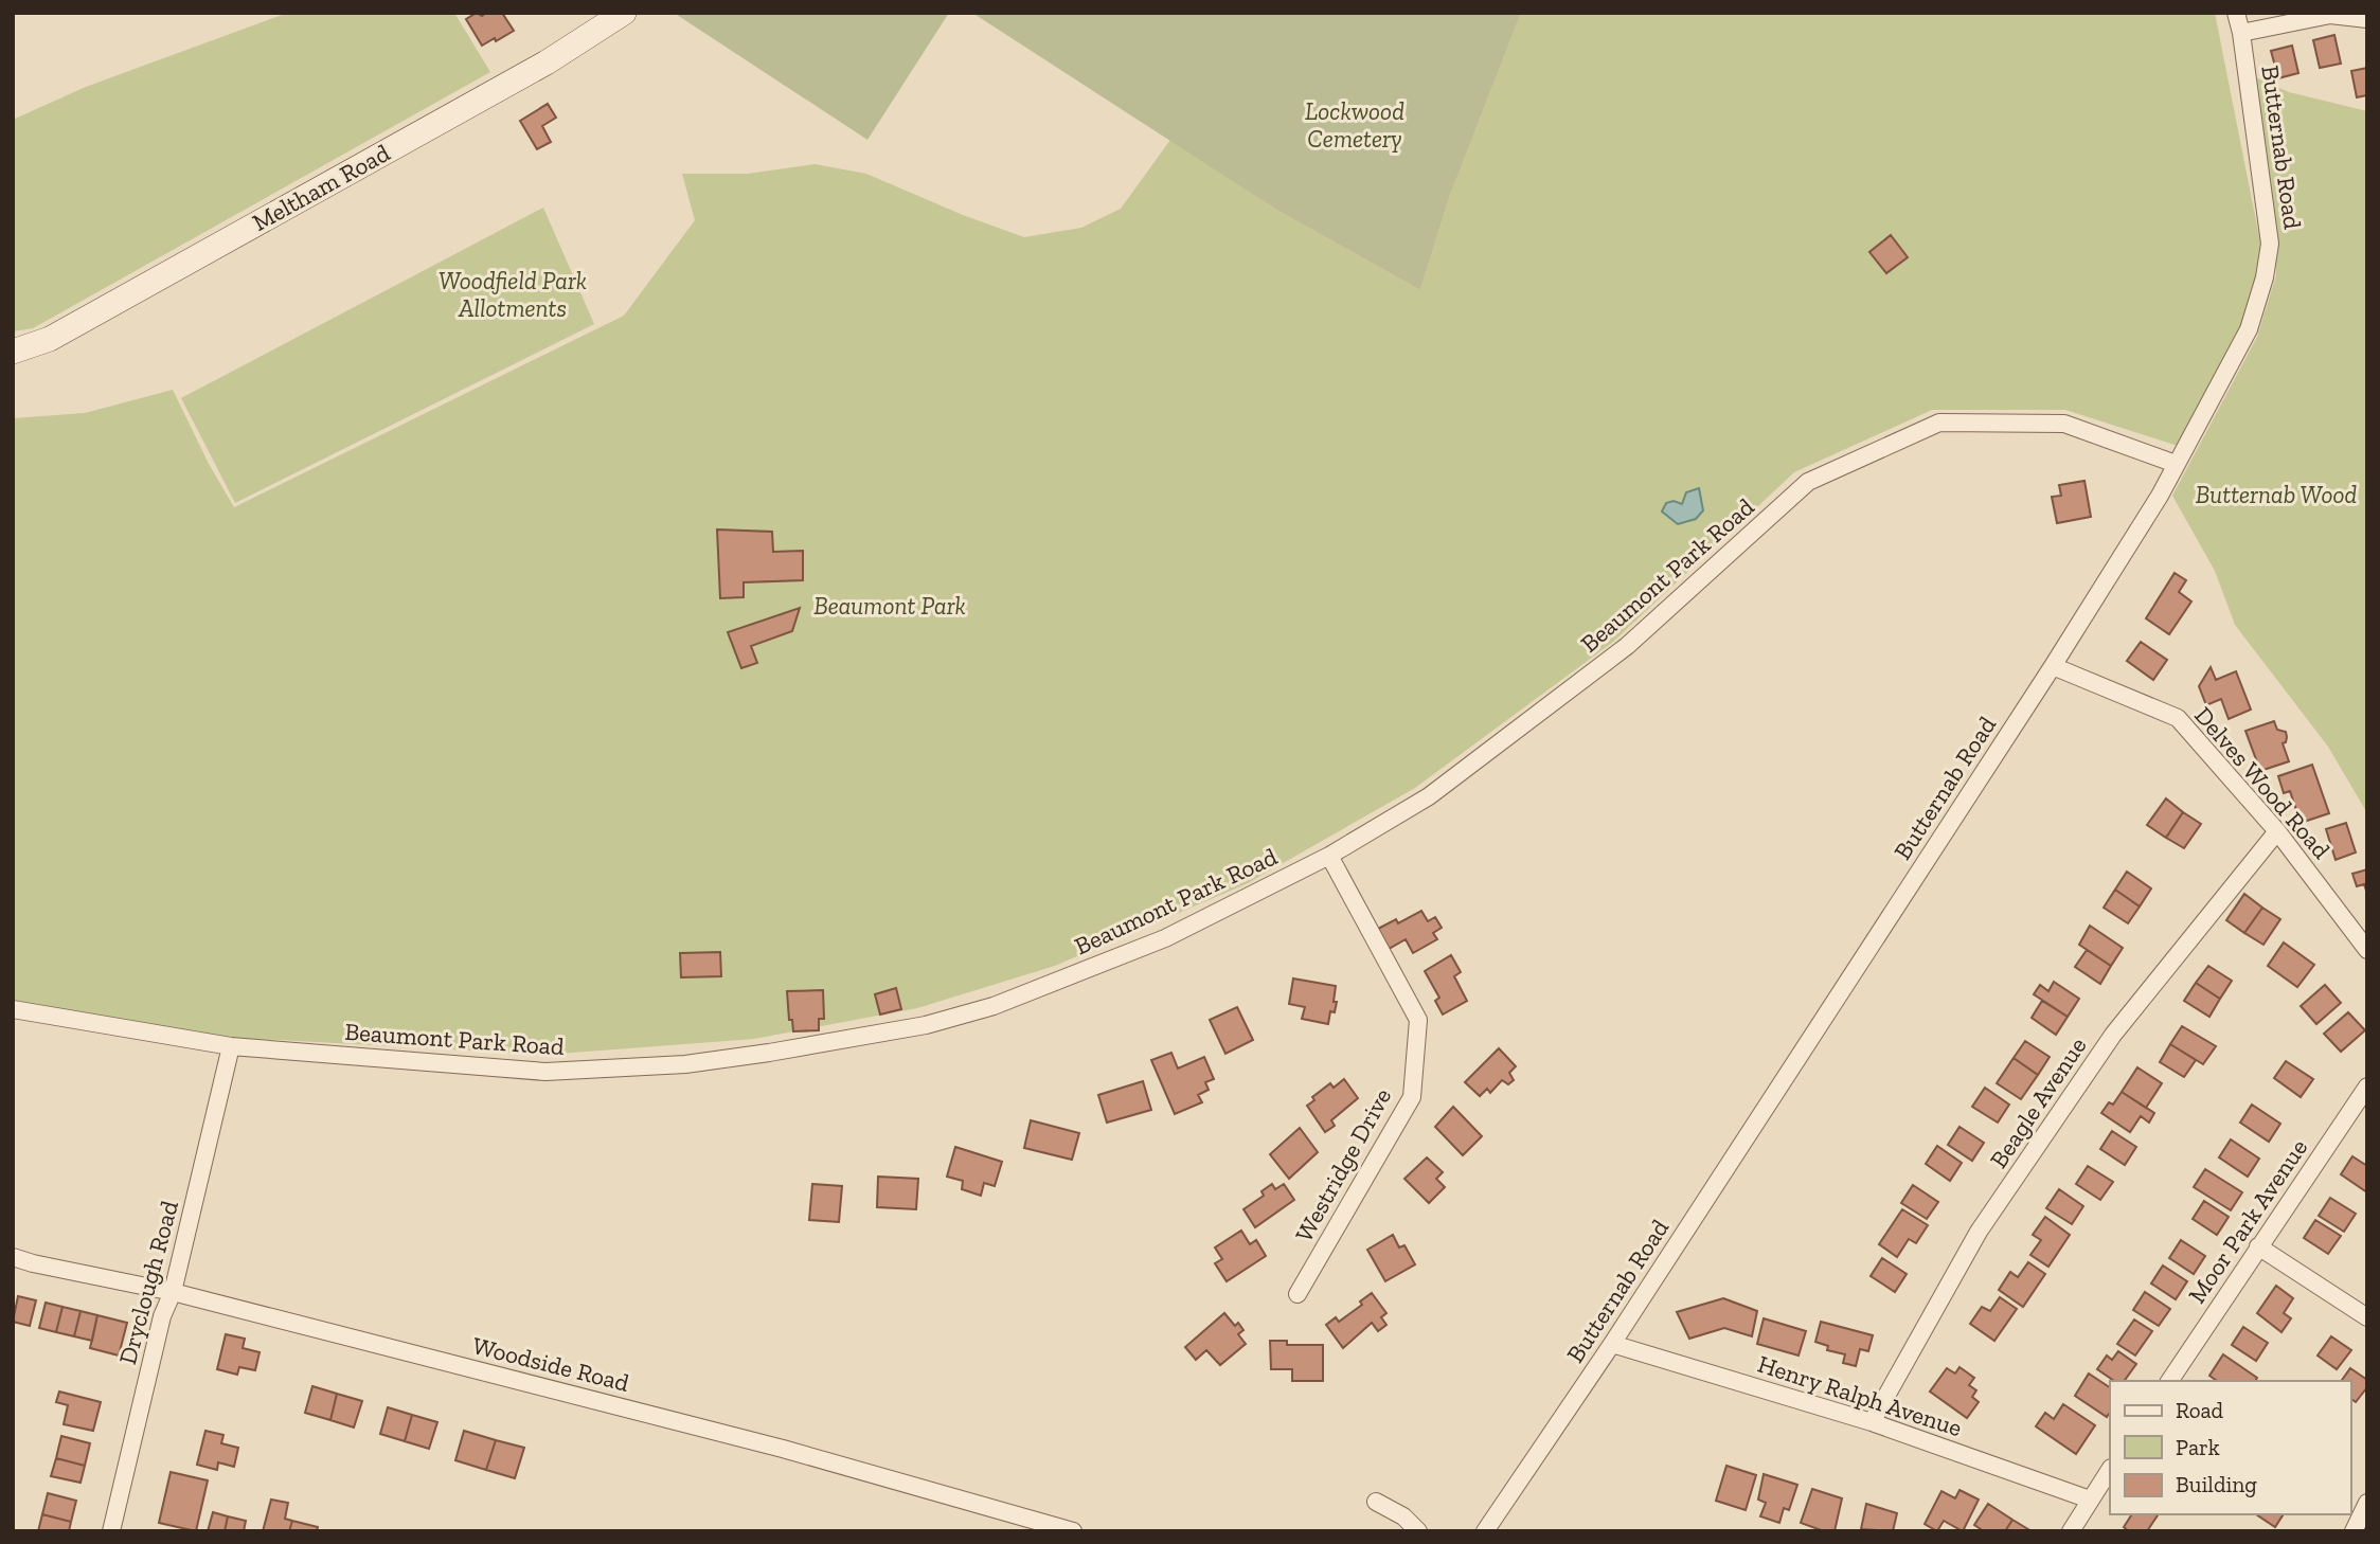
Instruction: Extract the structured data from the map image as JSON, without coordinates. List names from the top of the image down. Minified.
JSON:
{"streets":{"main road":["Meltham Road"],"street":["Butternab Road","Beaumont Park Road","Delves Wood Road","Beagle Avenue","Westridge Drive","Moor Park Avenue","Dryclough Road","Woodside Road","Henry Ralph Avenue"]},"crossings":[["Butternab Road","Beaumont Park Road"],["Butternab Road","Delves Wood Road"],["Butternab Road","Henry Ralph Avenue"],["Beaumont Park Road","Westridge Drive"],["Beaumont Park Road","Dryclough Road"],["Delves Wood Road","Beagle Avenue"],["Beagle Avenue","Henry Ralph Avenue"],["Dryclough Road","Woodside Road"]],"parks":["Lockwood Cemetery","Woodfield Park Allotments","Butternab Wood","Beaumont Park"],"legend":["Road","Park","Building"]}
